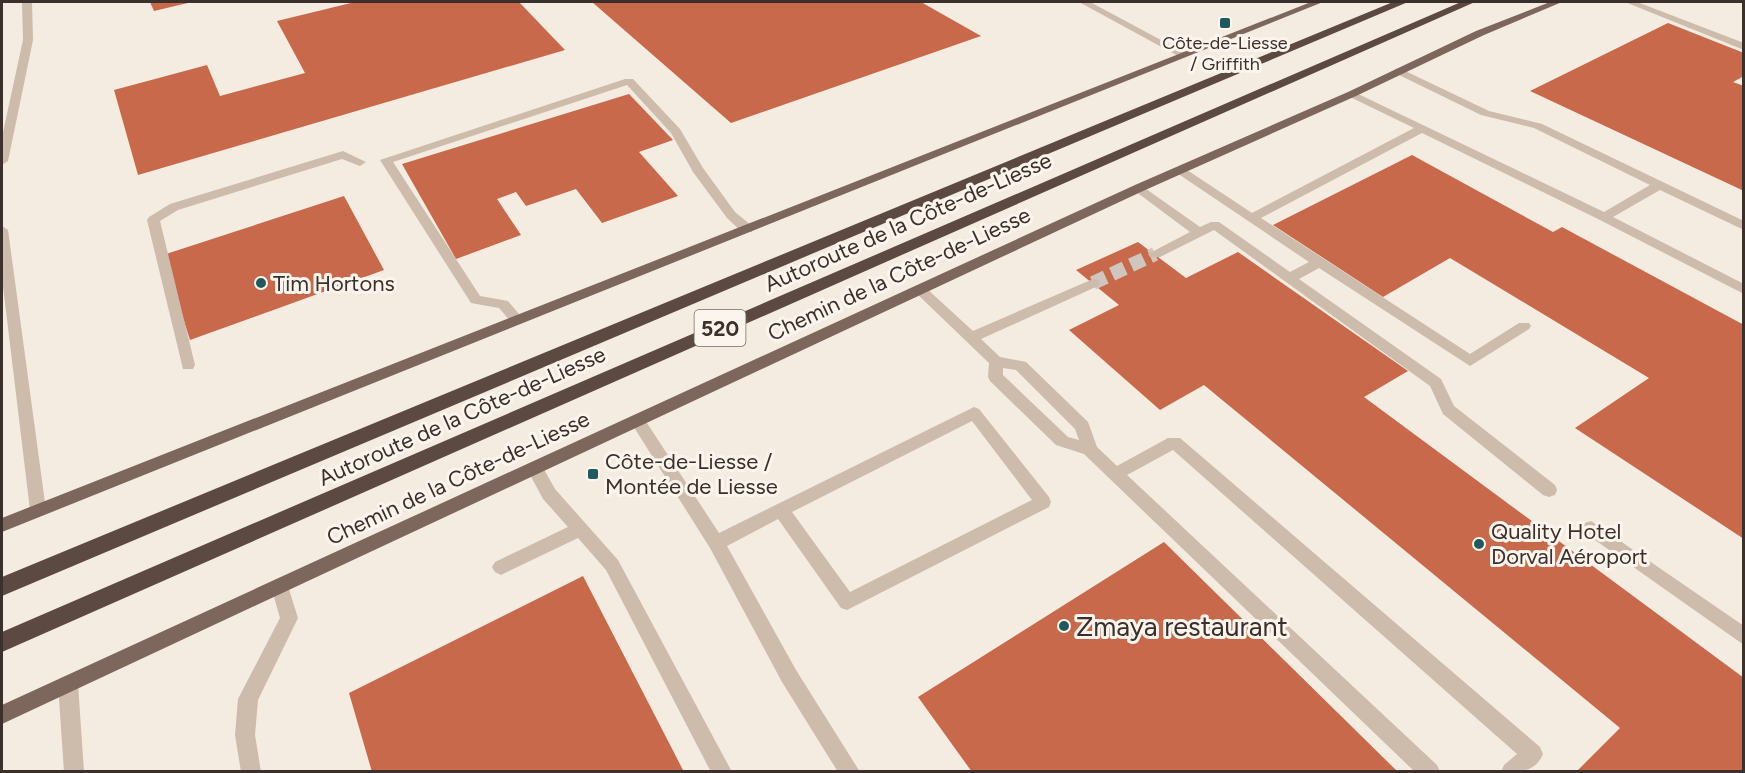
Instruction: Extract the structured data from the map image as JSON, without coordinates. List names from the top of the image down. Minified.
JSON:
{"streets":{"highway":["Autoroute de la Côte-de-Liesse","520"],"main road":["Chemin de la Côte-de-Liesse"]},"places":{"transit":["Côte-de-Liesse / Griffith","Côte-de-Liesse / Montée de Liesse"],"other":["Tim Hortons","Quality Hotel Dorval Aéroport","Zmaya restaurant"]}}
